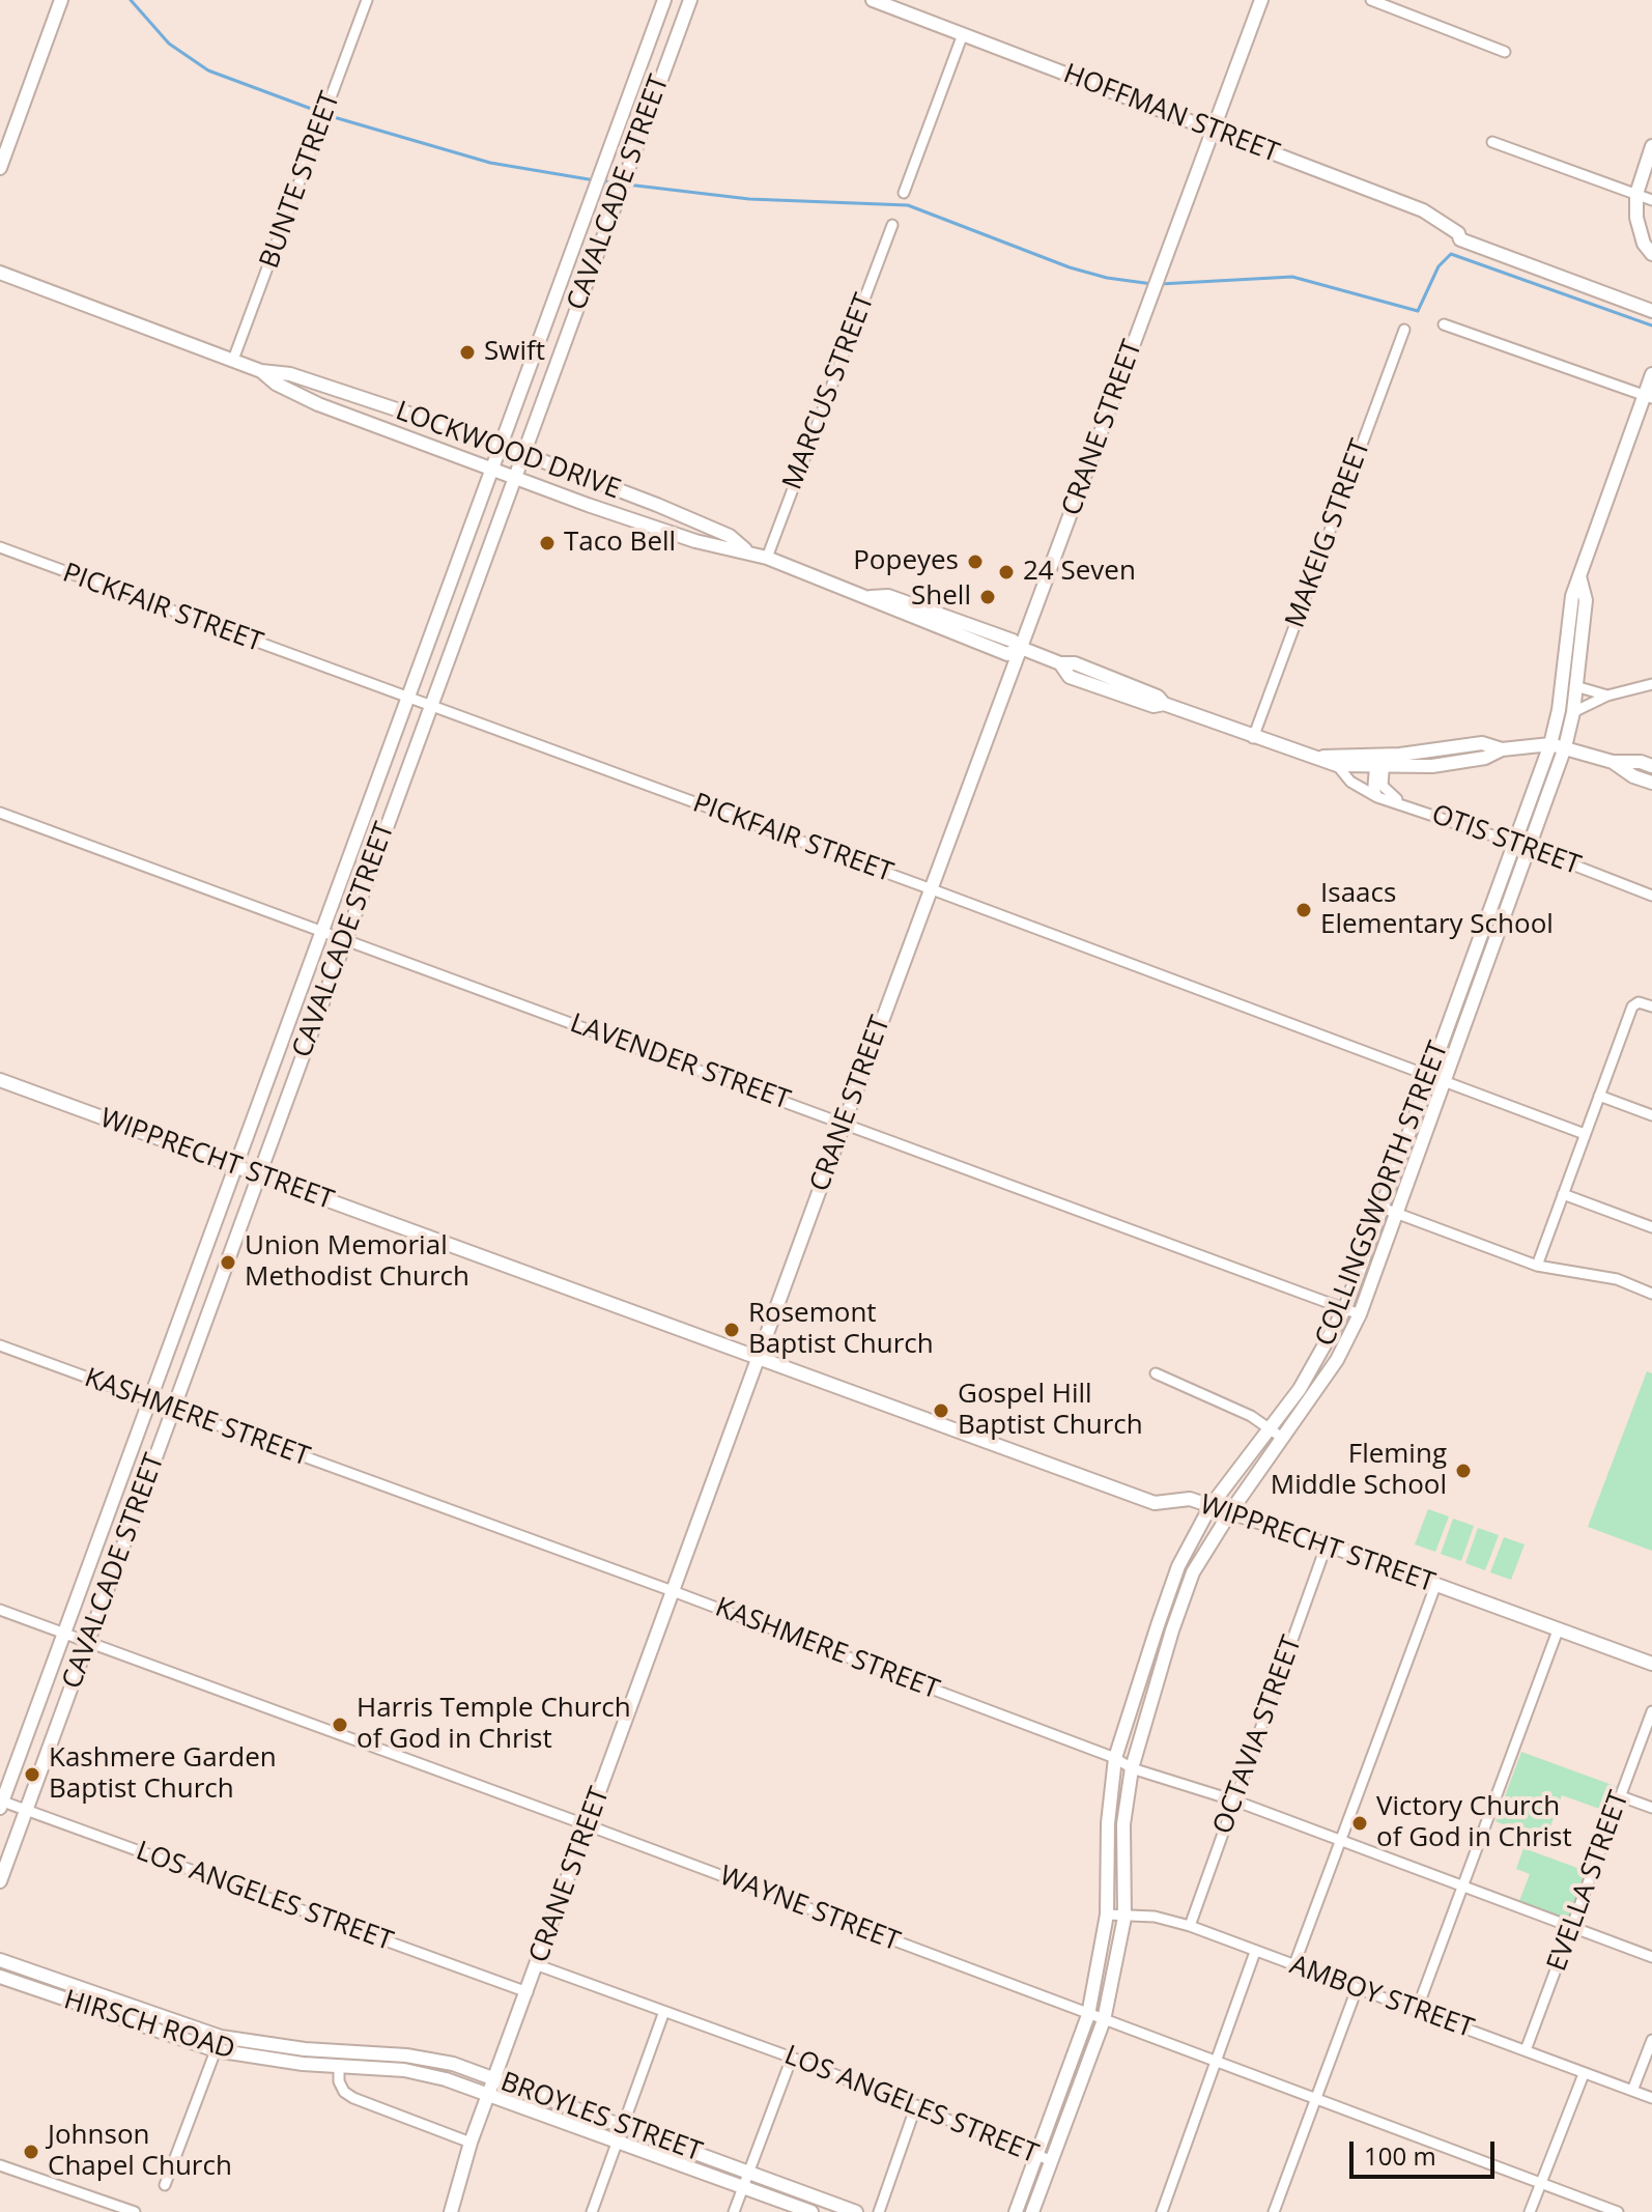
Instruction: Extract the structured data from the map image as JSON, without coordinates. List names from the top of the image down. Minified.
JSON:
{"streets":{"main road":["HOFFMAN STREET","CAVALCADE STREET","CRANE STREET","LOCKWOOD DRIVE","WIPPRECHT STREET","COLLINGSWORTH STREET","HIRSCH ROAD","BROYLES STREET"],"street":["BUNTE STREET","MARCUS STREET","MAKEIG STREET","PICKFAIR STREET","OTIS STREET","LAVENDER STREET","KASHMERE STREET","OCTAVIA STREET","EVELLA STREET","LOS ANGELES STREET","WAYNE STREET","AMBOY STREET"]},"crossings":[["HOFFMAN STREET","CRANE STREET"],["BUNTE STREET","LOCKWOOD DRIVE"],["CAVALCADE STREET","LOCKWOOD DRIVE"],["CAVALCADE STREET","PICKFAIR STREET"],["CAVALCADE STREET","LAVENDER STREET"],["CAVALCADE STREET","WIPPRECHT STREET"],["CAVALCADE STREET","KASHMERE STREET"],["CAVALCADE STREET","LOS ANGELES STREET"],["CAVALCADE STREET","WAYNE STREET"],["MARCUS STREET","LOCKWOOD DRIVE"],["CRANE STREET","LOCKWOOD DRIVE"],["CRANE STREET","PICKFAIR STREET"],["CRANE STREET","LAVENDER STREET"],["CRANE STREET","WIPPRECHT STREET"],["CRANE STREET","KASHMERE STREET"],["CRANE STREET","LOS ANGELES STREET"],["CRANE STREET","WAYNE STREET"],["CRANE STREET","BROYLES STREET"],["LOCKWOOD DRIVE","MAKEIG STREET"],["LOCKWOOD DRIVE","OTIS STREET"],["LOCKWOOD DRIVE","COLLINGSWORTH STREET"],["PICKFAIR STREET","COLLINGSWORTH STREET"],["OTIS STREET","COLLINGSWORTH STREET"],["LAVENDER STREET","COLLINGSWORTH STREET"],["WIPPRECHT STREET","COLLINGSWORTH STREET"],["WIPPRECHT STREET","OCTAVIA STREET"],["COLLINGSWORTH STREET","KASHMERE STREET"],["COLLINGSWORTH STREET","LOS ANGELES STREET"],["COLLINGSWORTH STREET","WAYNE STREET"],["COLLINGSWORTH STREET","AMBOY STREET"],["KASHMERE STREET","OCTAVIA STREET"],["KASHMERE STREET","EVELLA STREET"],["OCTAVIA STREET","AMBOY STREET"],["EVELLA STREET","AMBOY STREET"],["HIRSCH ROAD","BROYLES STREET"]],"places":["Swift","Taco Bell","Popeyes","24 Seven","Shell","Isaacs Elementary School","Union Memorial Methodist Church","Rosemont Baptist Church","Gospel Hill Baptist Church","Fleming Middle School","Harris Temple Church of God in Christ","Kashmere Garden Baptist Church","Victory Church of God in Christ","Johnson Chapel Church"],"scale_bar":"100 m"}
